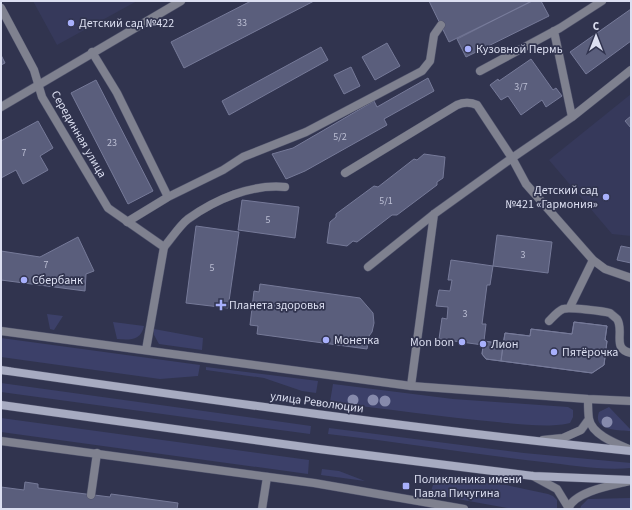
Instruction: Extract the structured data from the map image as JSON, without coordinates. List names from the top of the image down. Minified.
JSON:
{"streets":{"main road":["улица Революции"],"street":["Серединная улица"]},"places":{"other":["Детский сад №422","Кузовной Пермь","Детский сад №421 «Гармония»","Сбербанк","Монетка","Mon bon","Лион","Пятёрочка"],"health":["Планета здоровья"],"transit":["Поликлиника имени Павла Пичугина"]},"house_numbers":["33","3/7","5/2","23","7","5/1","5","3","7","5","3"],"north":"top"}
